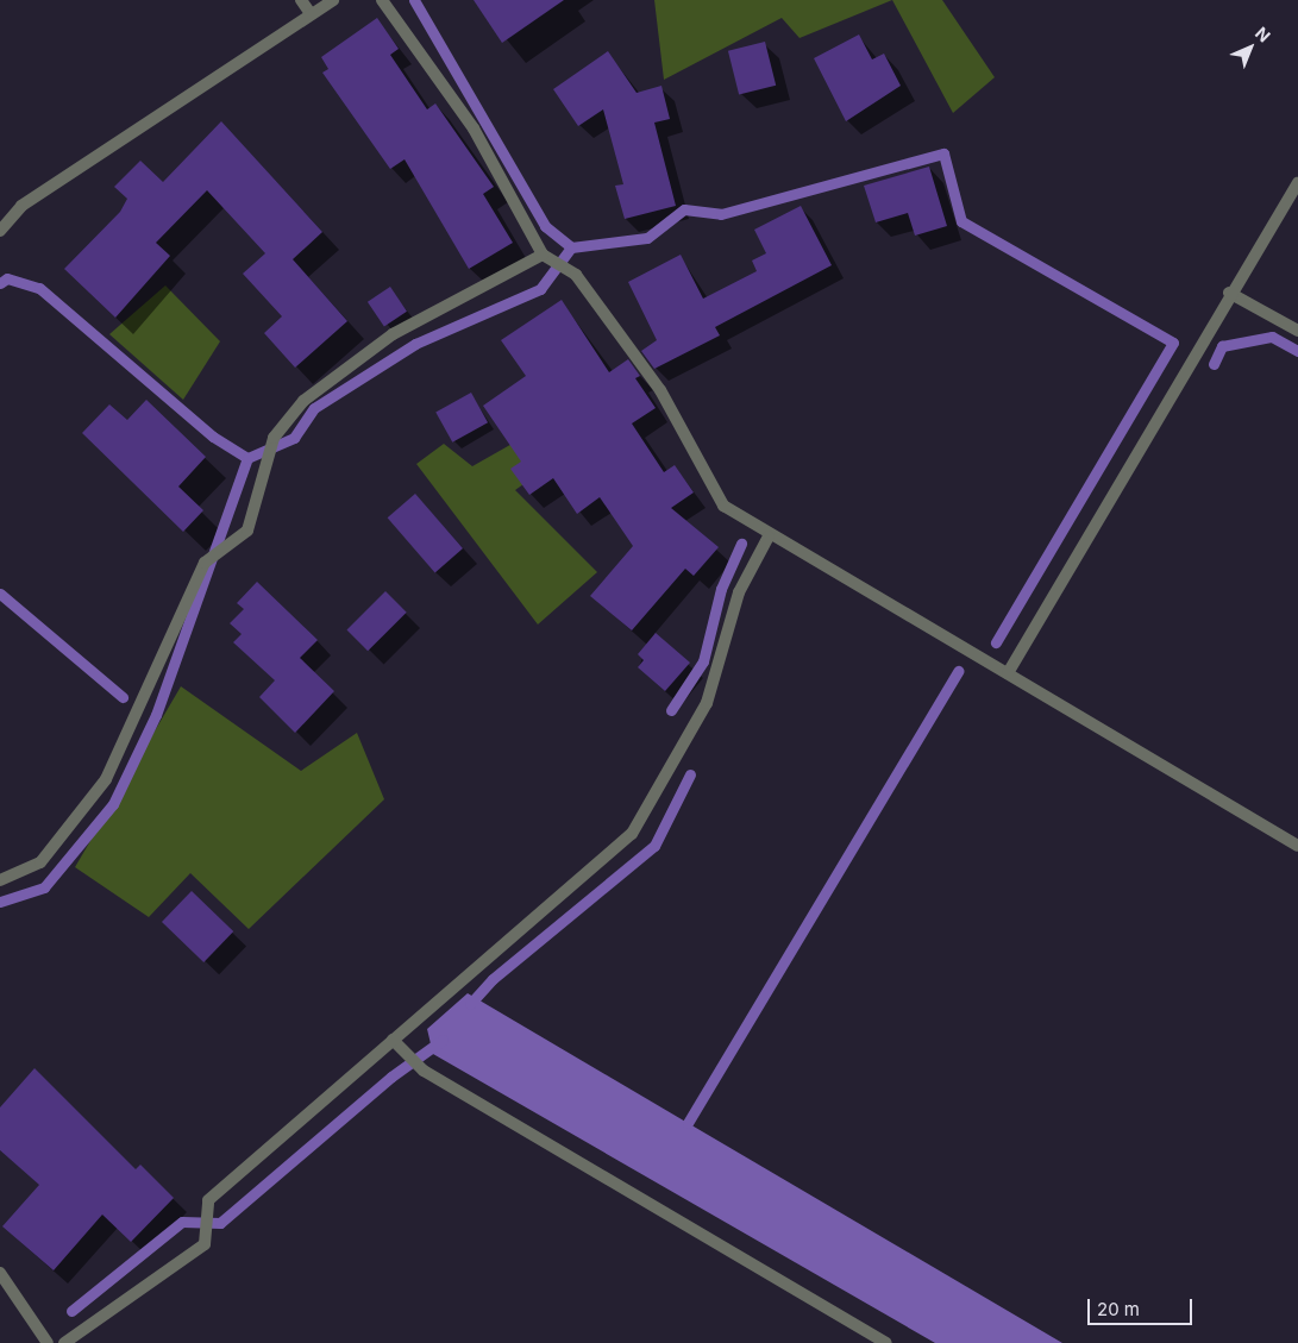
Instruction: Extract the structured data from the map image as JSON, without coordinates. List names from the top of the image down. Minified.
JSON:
{"scale_bar":"20 m","north":"top right"}
